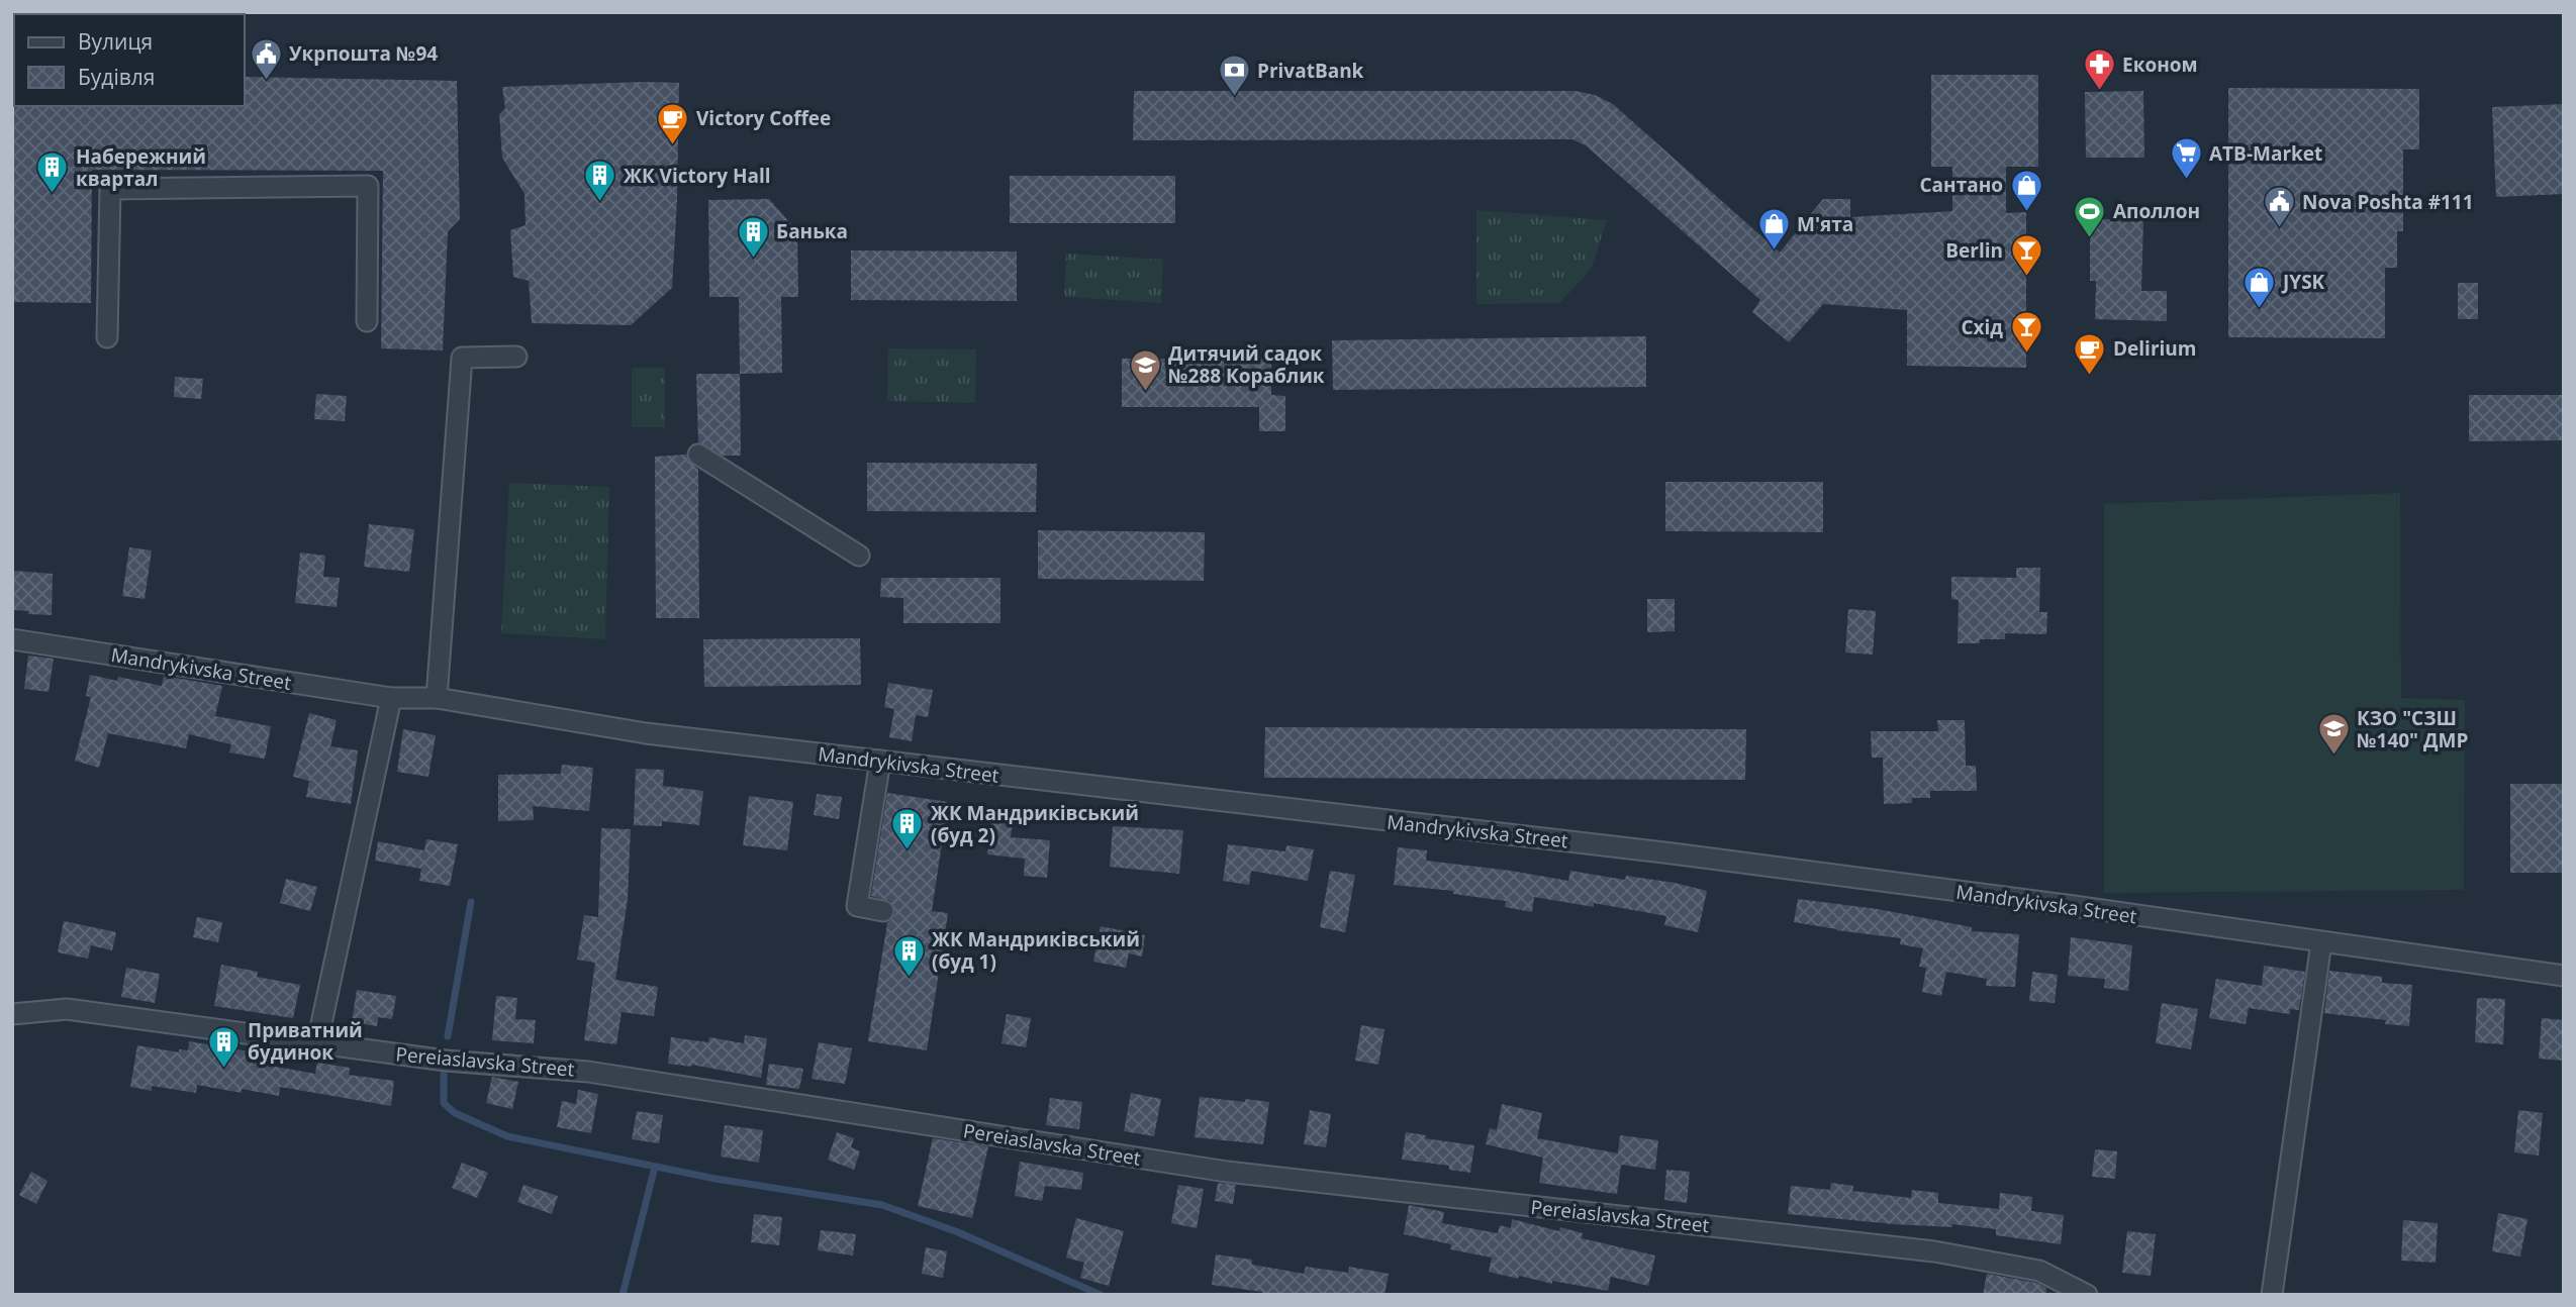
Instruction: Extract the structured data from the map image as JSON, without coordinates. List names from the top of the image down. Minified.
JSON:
{"streets":{"street":["Mandrykivska Street","Pereiaslavska Street"]},"places":{"public building":["Укрпошта №94","Nova Poshta #111"],"pharmacy":["Економ"],"bank":["PrivatBank"],"cafe":["Victory Coffee","Delirium"],"supermarket":["ATB-Market"],"building":["Набережний квартал","ЖК Victory Hall","Банька","ЖК Мандриківський (буд 2)","ЖК Мандриківський (буд 1)","Приватний будинок"],"shop":["Сантано","М'ята","JYSK"],"sports":["Аполлон"],"bar":["Berlin","Схід"],"school or university":["Дитячий садок №288 Кораблик","КЗО \"СЗШ №140\" ДМР"]},"legend":["Вулиця","Будівля"]}
